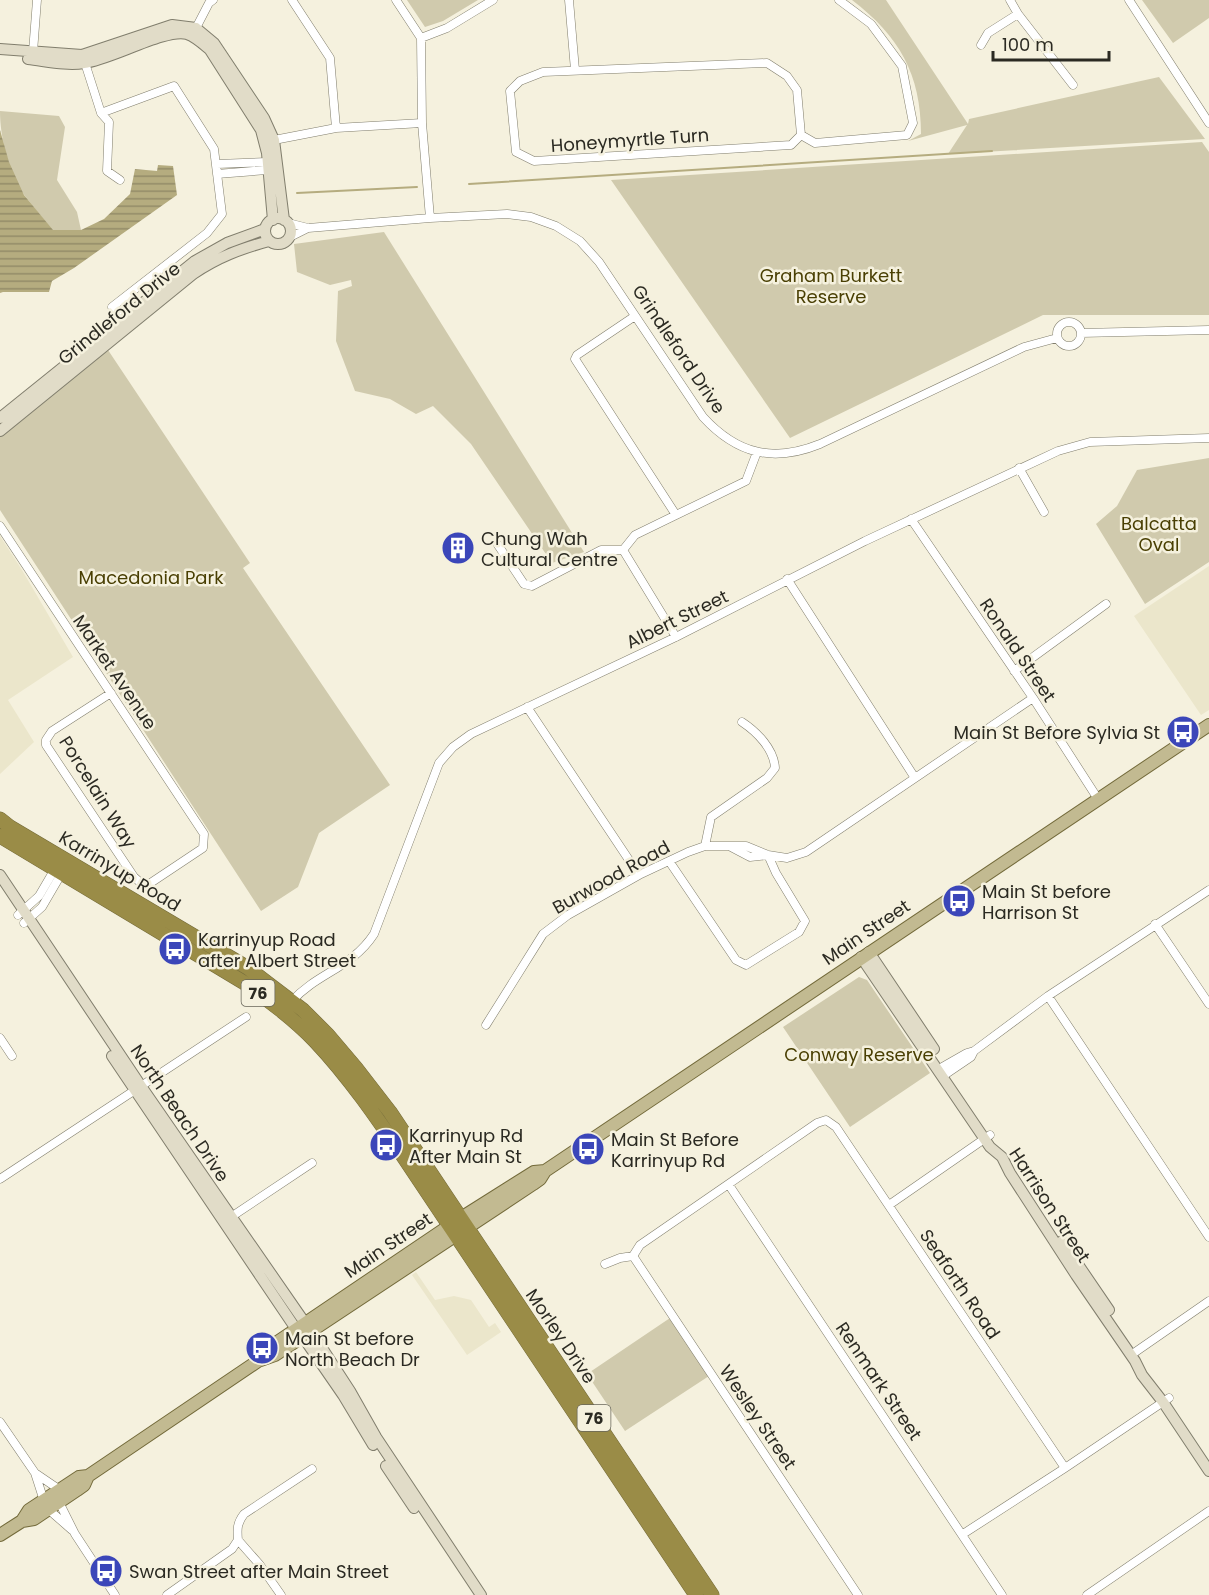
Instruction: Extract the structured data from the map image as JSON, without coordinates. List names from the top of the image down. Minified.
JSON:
{"streets":{"highway":["Karrinyup Road","76","Morley Drive"],"main road":["Main Street"],"street":["Honeymyrtle Turn","Grindleford Drive","Albert Street","Ronald Street","Market Avenue","Porcelain Way","Burwood Road","North Beach Drive","Harrison Street","Seaforth Road","Renmark Street","Wesley Street"]},"crossings":[["Albert Street","Ronald Street"],["Albert Street","Karrinyup Road"],["Ronald Street","Burwood Road"],["Ronald Street","Main Street"],["Market Avenue","Porcelain Way"],["Karrinyup Road","Main Street"],["Karrinyup Road","Morley Drive"],["Main Street","North Beach Drive"],["Main Street","Harrison Street"],["Main Street","Morley Drive"],["Seaforth Road","Renmark Street"]],"parks":["Graham Burkett Reserve","Balcatta Oval","Macedonia Park","Conway Reserve"],"places":{"building":["Chung Wah Cultural Centre"],"bus stop":["Main St Before Sylvia St","Main St before Harrison St","Karrinyup Road after Albert Street","Karrinyup Rd After Main St","Main St Before Karrinyup Rd","Main St before North Beach Dr","Swan Street after Main Street"]},"scale_bar":"100 m"}
